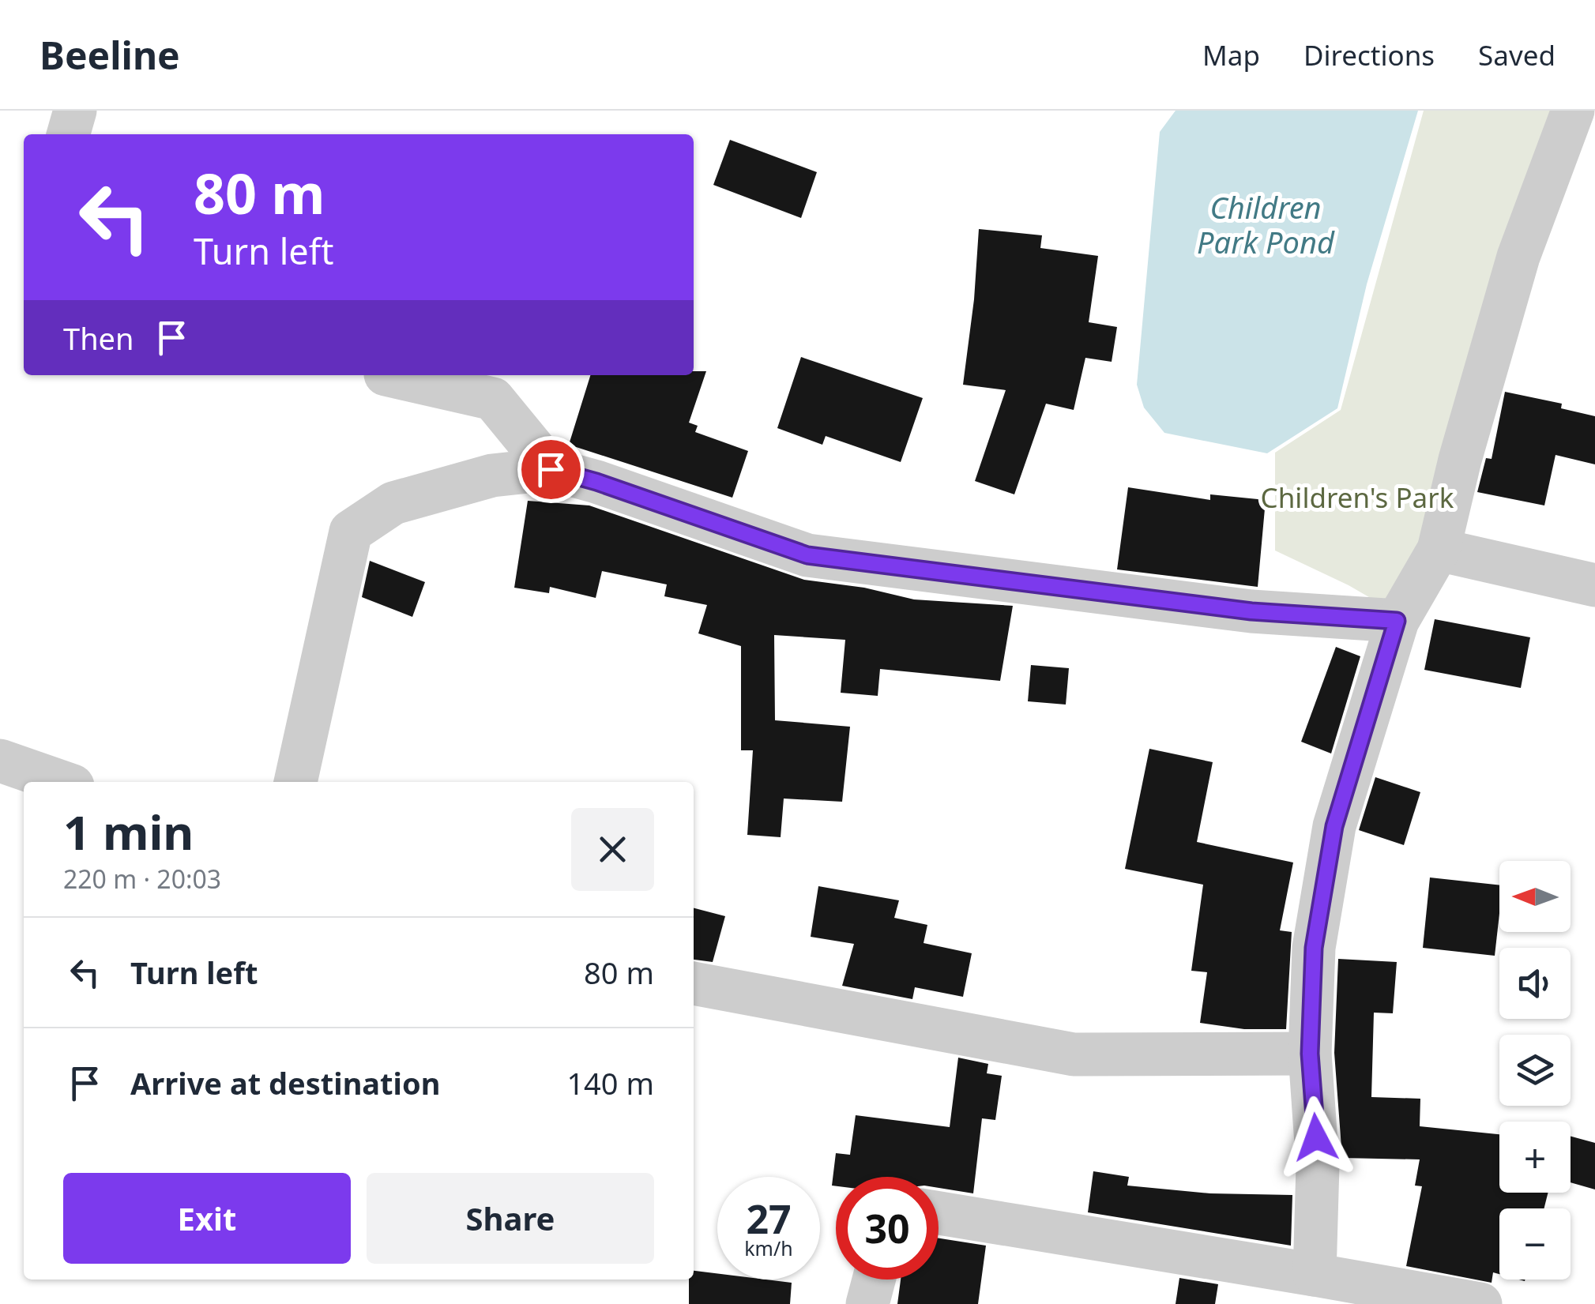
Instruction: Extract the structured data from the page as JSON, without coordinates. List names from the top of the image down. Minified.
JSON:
{"water":["Children Park Pond"],"parks":["Children's Park"],"north":"left","page":{"header":"Beeline","nav":["Map","Directions","Saved"],"turn":["80 m","Turn left"],"then":"Then","heading":["1 min","220 m · 20:03"],"map_buttons":["+","−"],"list":[{"name":"Turn left","value":"80 m"},{"name":"Arrive at destination","value":"140 m"}],"buttons":["Exit","Share"],"speed":"27 km/h","limit":"30"}}
